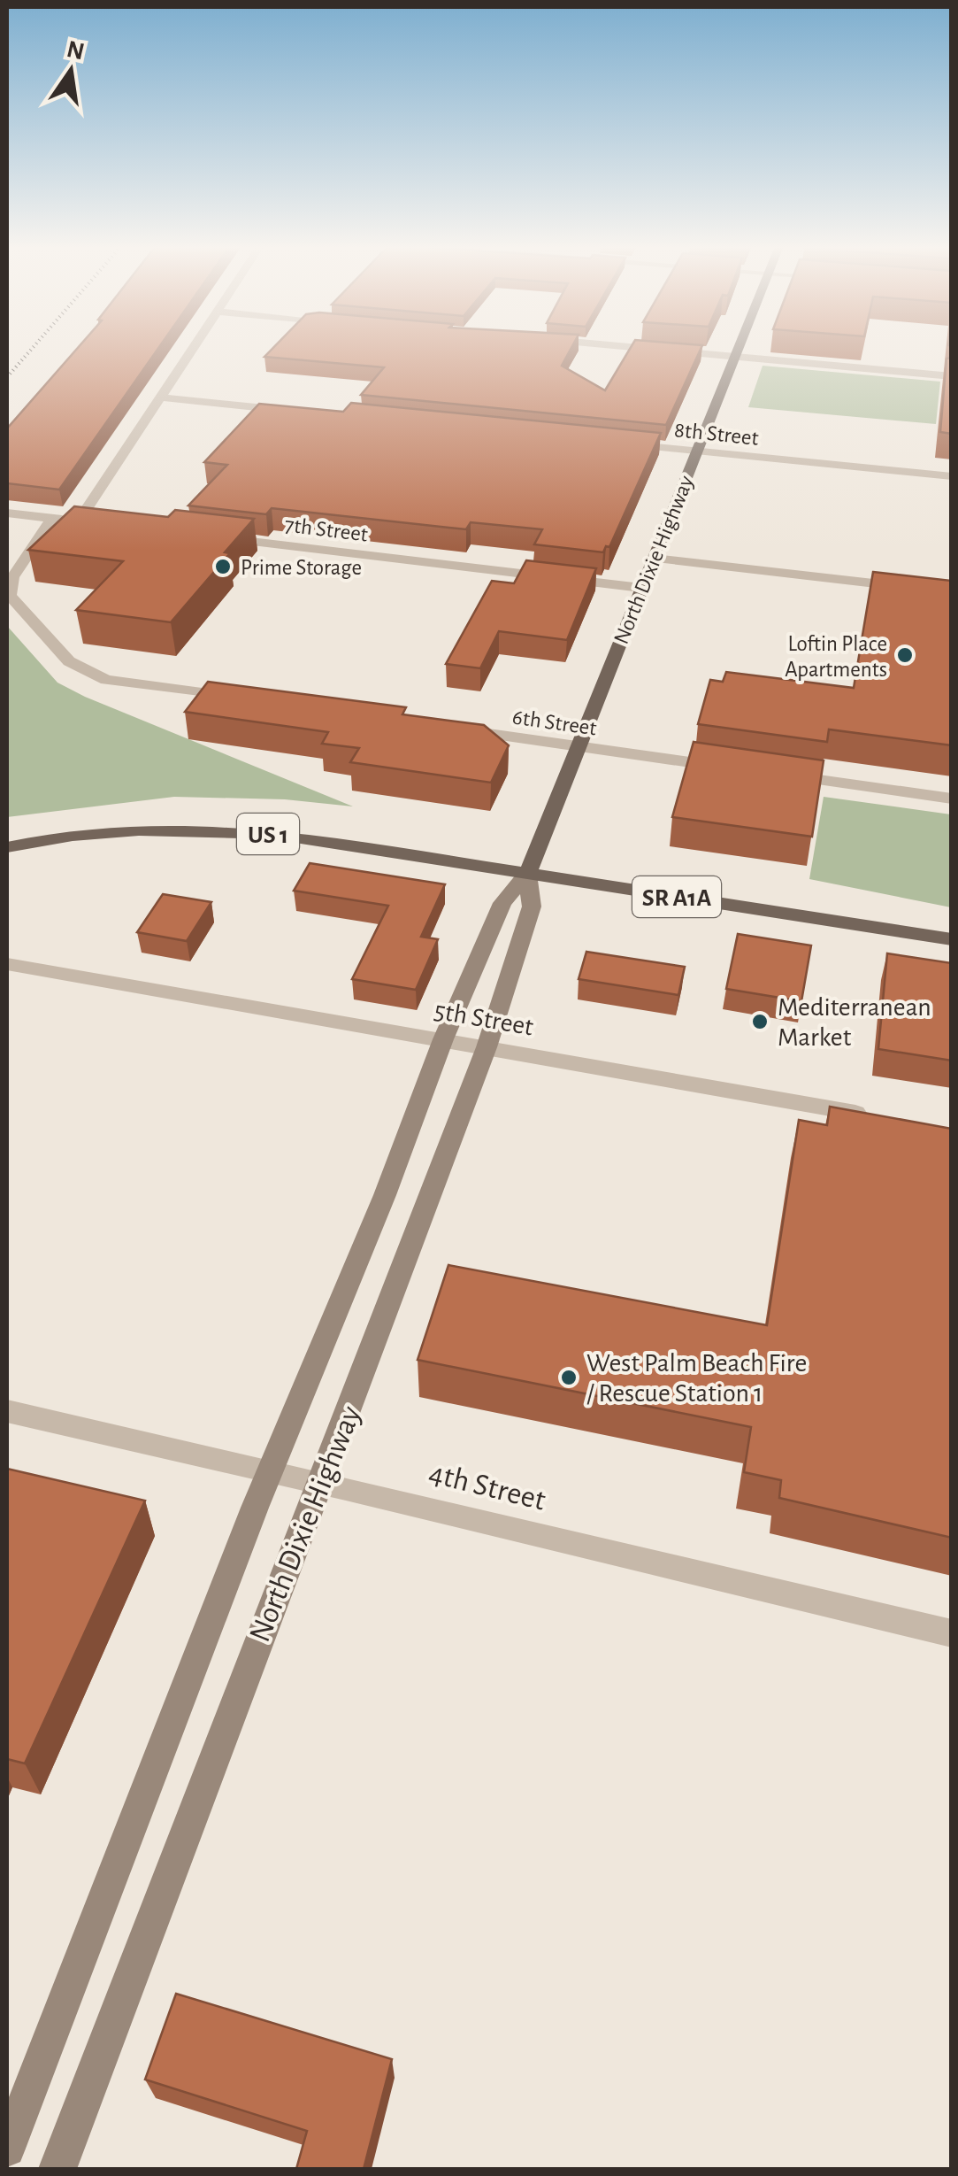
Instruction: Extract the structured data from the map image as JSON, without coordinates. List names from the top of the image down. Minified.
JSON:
{"streets":{"main road":["North Dixie Highway","US 1","SR A1A"],"street":["8th Street","7th Street","6th Street","5th Street","4th Street"]},"crossings":[["8th Street","North Dixie Highway"],["7th Street","North Dixie Highway"],["North Dixie Highway","6th Street"],["North Dixie Highway","US 1"],["North Dixie Highway","SR A1A"],["North Dixie Highway","5th Street"],["North Dixie Highway","4th Street"],["US 1","SR A1A"]],"places":["Prime Storage","Loftin Place Apartments","Mediterranean Market","West Palm Beach Fire / Rescue Station 1"],"north":"top"}
